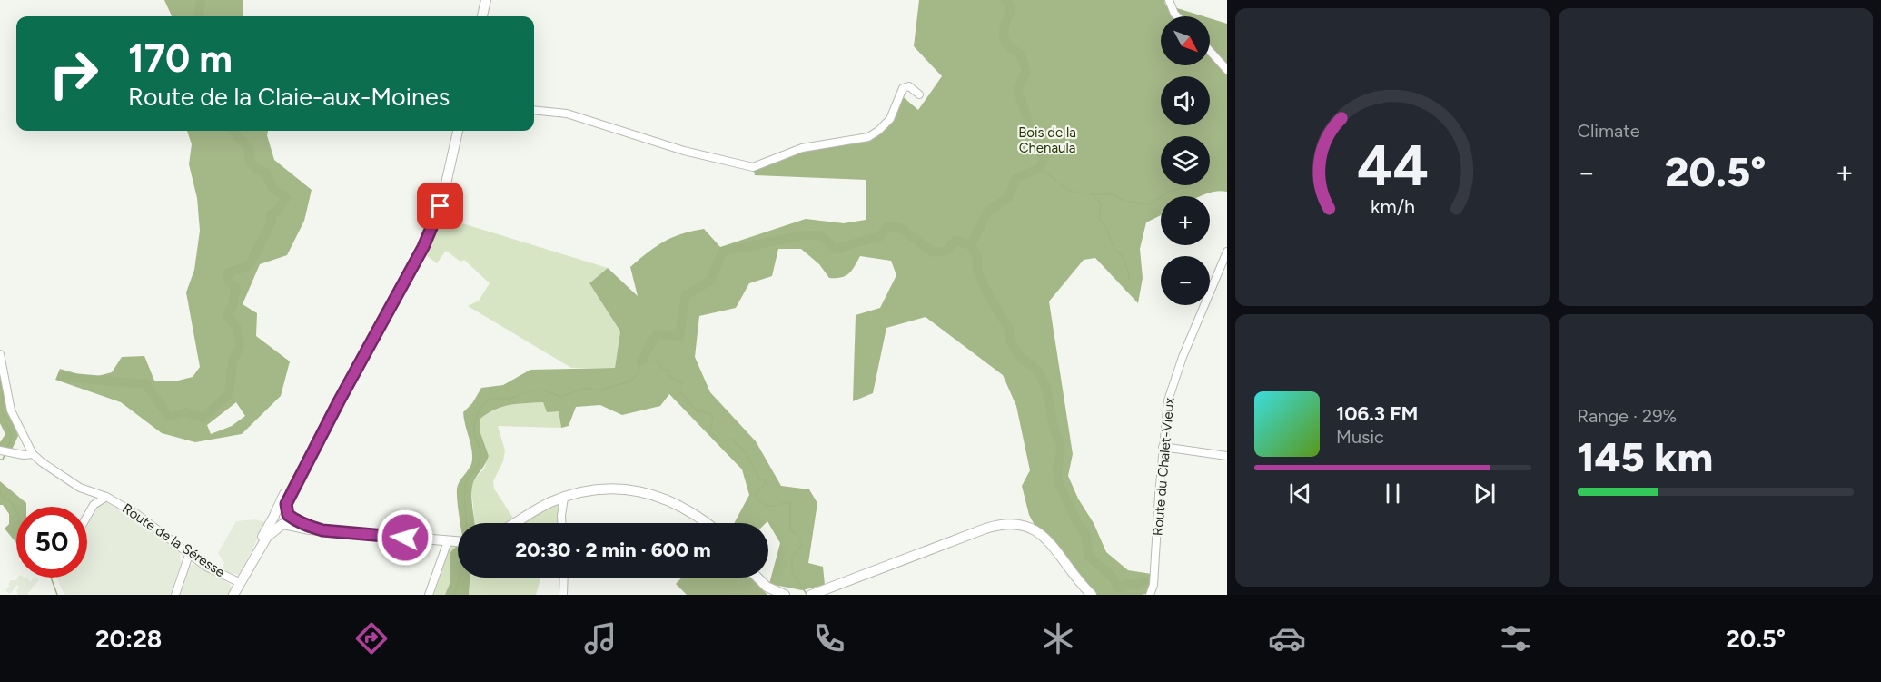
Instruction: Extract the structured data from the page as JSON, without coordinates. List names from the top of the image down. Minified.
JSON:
{"streets":{"street":["Route du Chalet-Vieux","Route de la Séresse"]},"parks":["Bois de la Chenaula"],"north":"bottom right","page":{"tile":["Climate",["Range · 29%","145 km"]],"map_buttons":["+","−"],"turn":["170 m","Route de la Claie-aux-Moines"],"heat":["−","20.5°","+"],"song":["106.3 FM","Music"],"limit":"50","trip":"20:30 · 2 min · 600 m","tabs":["20:28","20.5°"],"gauge":["44","km/h"]}}
